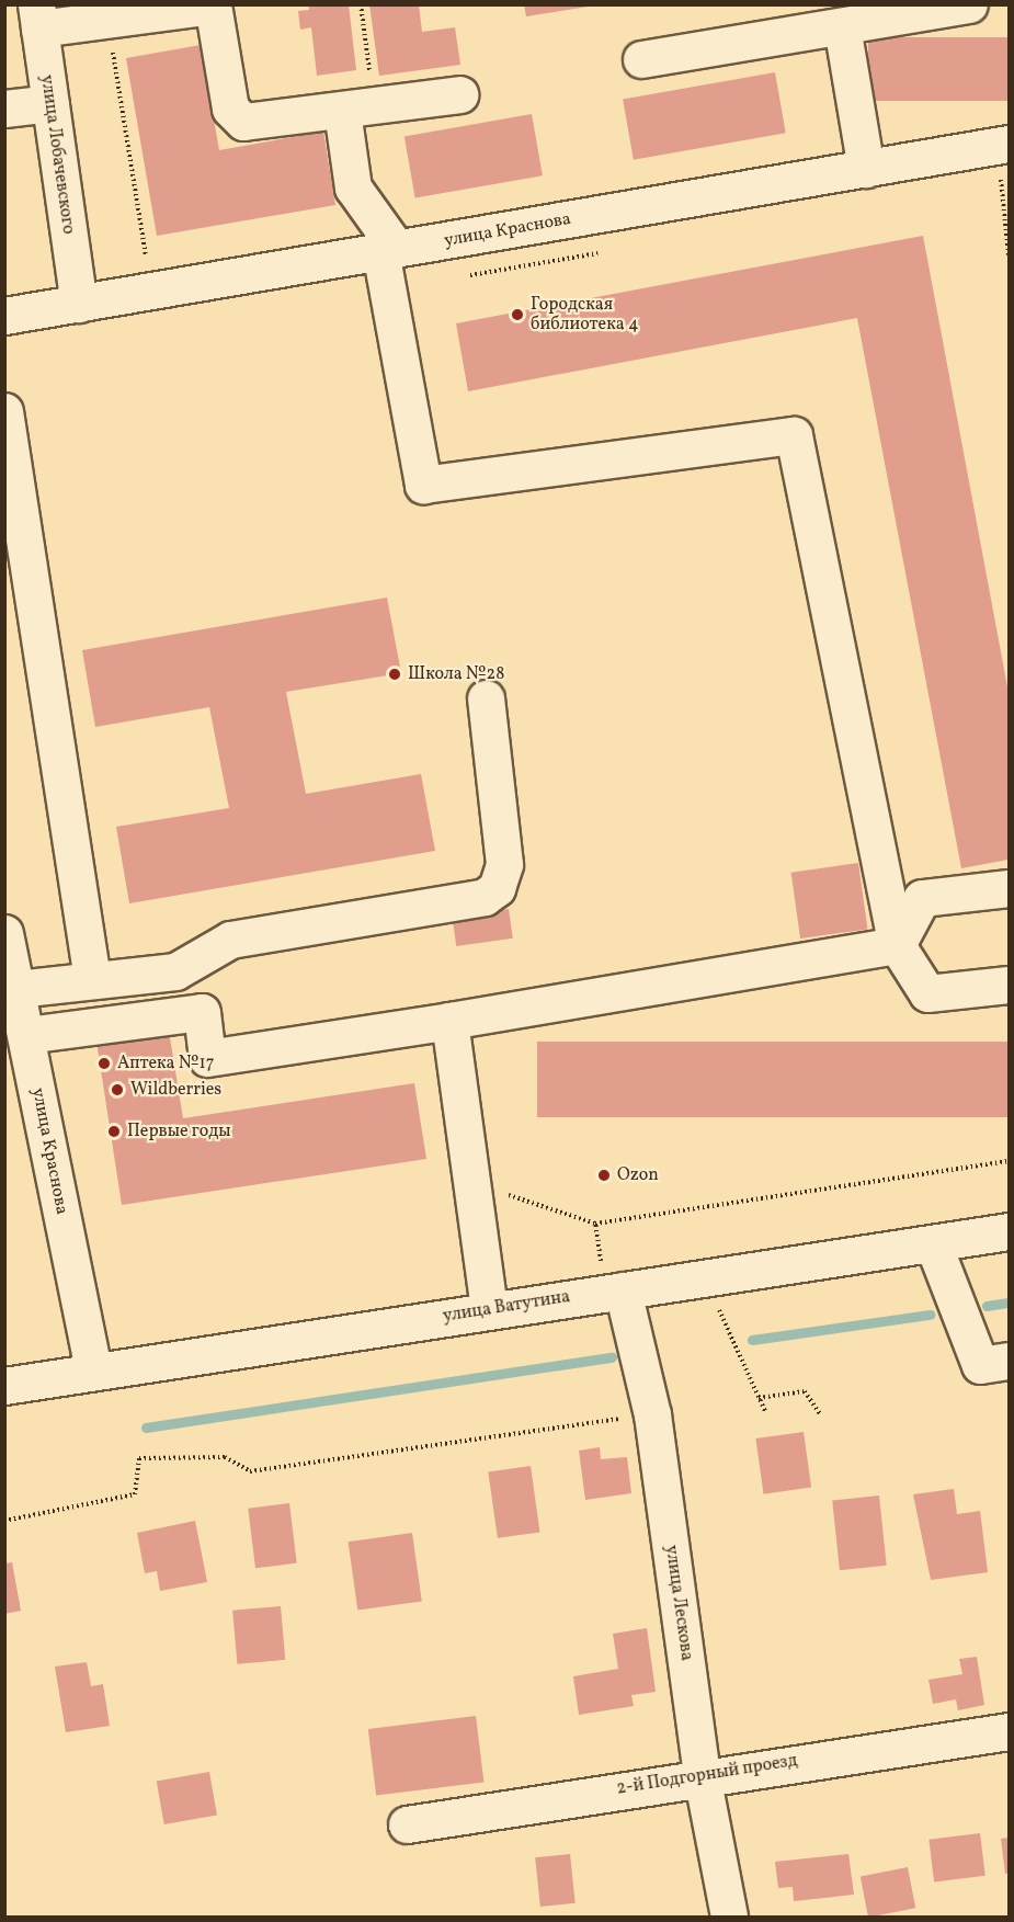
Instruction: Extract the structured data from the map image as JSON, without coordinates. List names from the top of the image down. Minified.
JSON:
{"streets":{"street":["улица Лобачевского","улица Краснова","улица Ватутина","улица Лескова","2-й Подгорный проезд"]},"crossings":[["улица Лобачевского","улица Краснова"],["улица Краснова","улица Ватутина"],["улица Ватутина","улица Лескова"],["улица Лескова","2-й Подгорный проезд"]],"places":["Городская библиотека 4","Школа №28","Аптека №17","Wildberries","Первые годы","Ozon"]}
